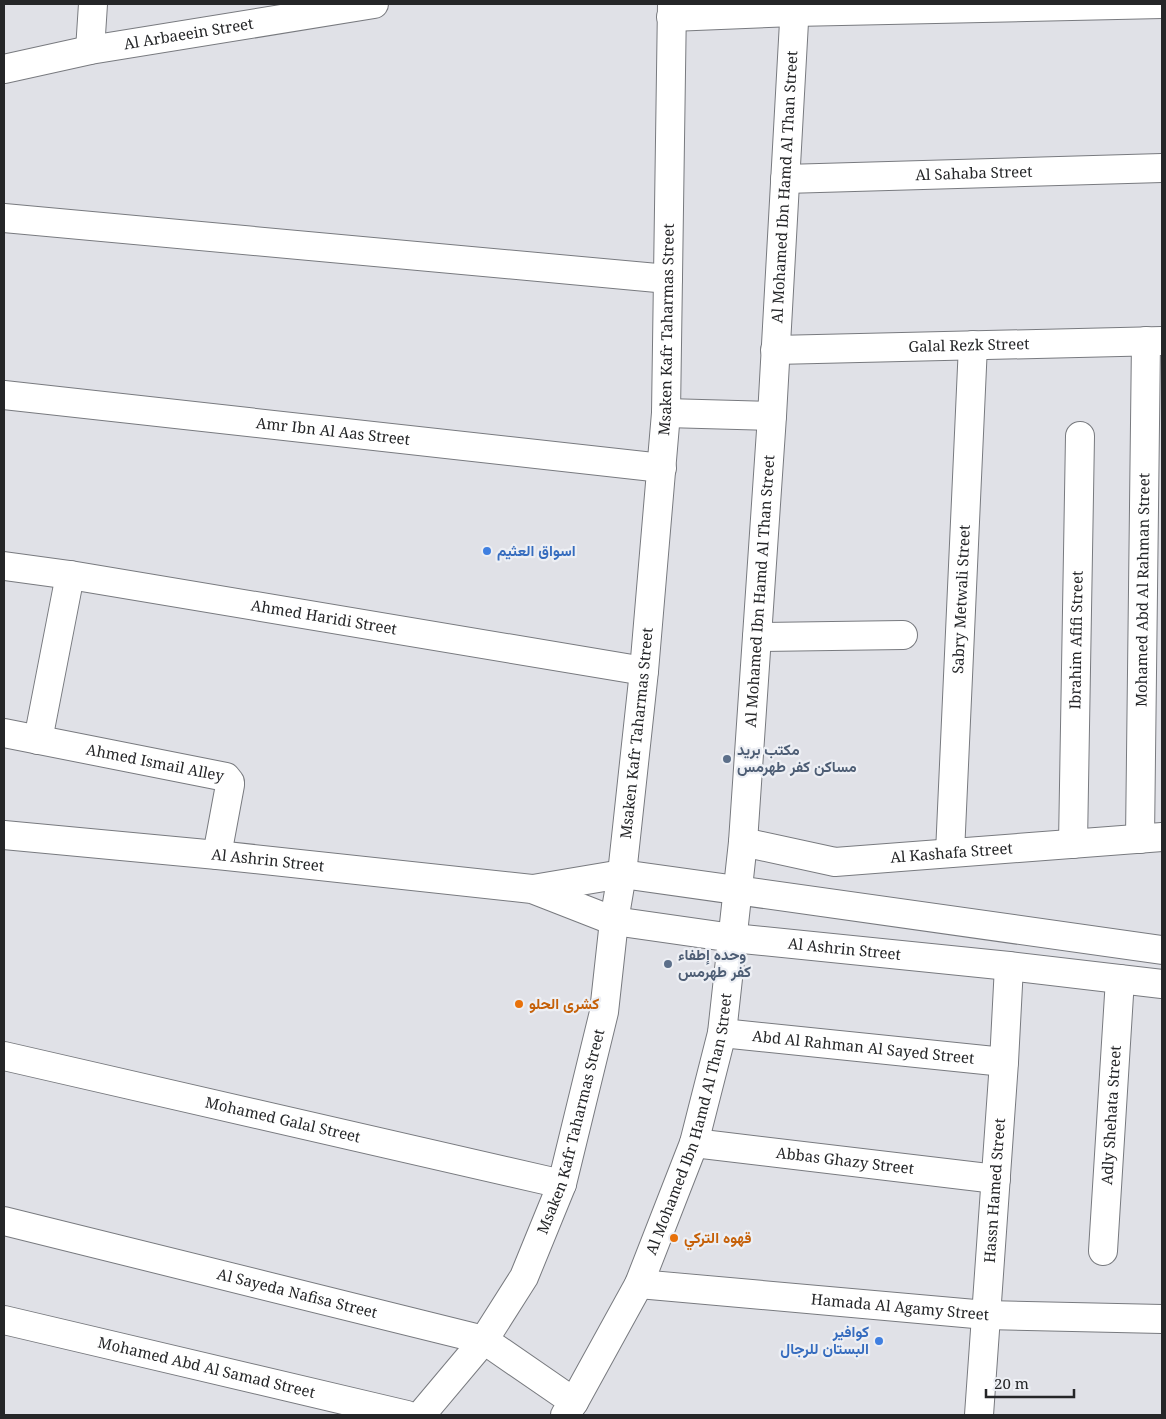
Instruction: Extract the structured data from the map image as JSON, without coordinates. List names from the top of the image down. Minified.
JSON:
{"streets":{"street":["Al Arbaeein Street","Al Sahaba Street","Al Mohamed Ibn Hamd Al Than Street","Msaken Kafr Taharmas Street","Galal Rezk Street","Amr Ibn Al Aas Street","Mohamed Abd Al Rahman Street","Sabry Metwali Street","Ahmed Haridi Street","Ibrahim Afifi Street","Ahmed Ismail Alley","Al Kashafa Street","Al Ashrin Street","Abd Al Rahman Al Sayed Street","Adly Shehata Street","Mohamed Galal Street","Abbas Ghazy Street","Hassn Hamed Street","Al Sayeda Nafisa Street","Hamada Al Agamy Street","Mohamed Abd Al Samad Street"]},"crossings":[["Al Sahaba Street","Al Mohamed Ibn Hamd Al Than Street"],["Al Mohamed Ibn Hamd Al Than Street","Galal Rezk Street"],["Al Mohamed Ibn Hamd Al Than Street","Al Kashafa Street"],["Al Mohamed Ibn Hamd Al Than Street","Al Ashrin Street"],["Al Mohamed Ibn Hamd Al Than Street","Abd Al Rahman Al Sayed Street"],["Al Mohamed Ibn Hamd Al Than Street","Abbas Ghazy Street"],["Al Mohamed Ibn Hamd Al Than Street","Al Sayeda Nafisa Street"],["Al Mohamed Ibn Hamd Al Than Street","Hamada Al Agamy Street"],["Msaken Kafr Taharmas Street","Amr Ibn Al Aas Street"],["Msaken Kafr Taharmas Street","Ahmed Haridi Street"],["Msaken Kafr Taharmas Street","Al Ashrin Street"],["Msaken Kafr Taharmas Street","Mohamed Galal Street"],["Msaken Kafr Taharmas Street","Al Sayeda Nafisa Street"],["Galal Rezk Street","Mohamed Abd Al Rahman Street"],["Galal Rezk Street","Sabry Metwali Street"],["Mohamed Abd Al Rahman Street","Al Kashafa Street"],["Sabry Metwali Street","Al Kashafa Street"],["Ibrahim Afifi Street","Al Kashafa Street"],["Ahmed Ismail Alley","Al Ashrin Street"],["Al Ashrin Street","Adly Shehata Street"],["Al Ashrin Street","Hassn Hamed Street"],["Abd Al Rahman Al Sayed Street","Hassn Hamed Street"],["Abbas Ghazy Street","Hassn Hamed Street"],["Hassn Hamed Street","Hamada Al Agamy Street"]],"places":["اسواق العثيم","مكتب بريد مساكن كفر طهرمس","وحده إطفاء كفر طهرمس","كشرى الحلو","قهوه التركي","كوافير البستان للرجال"],"scale_bar":"20 m"}
